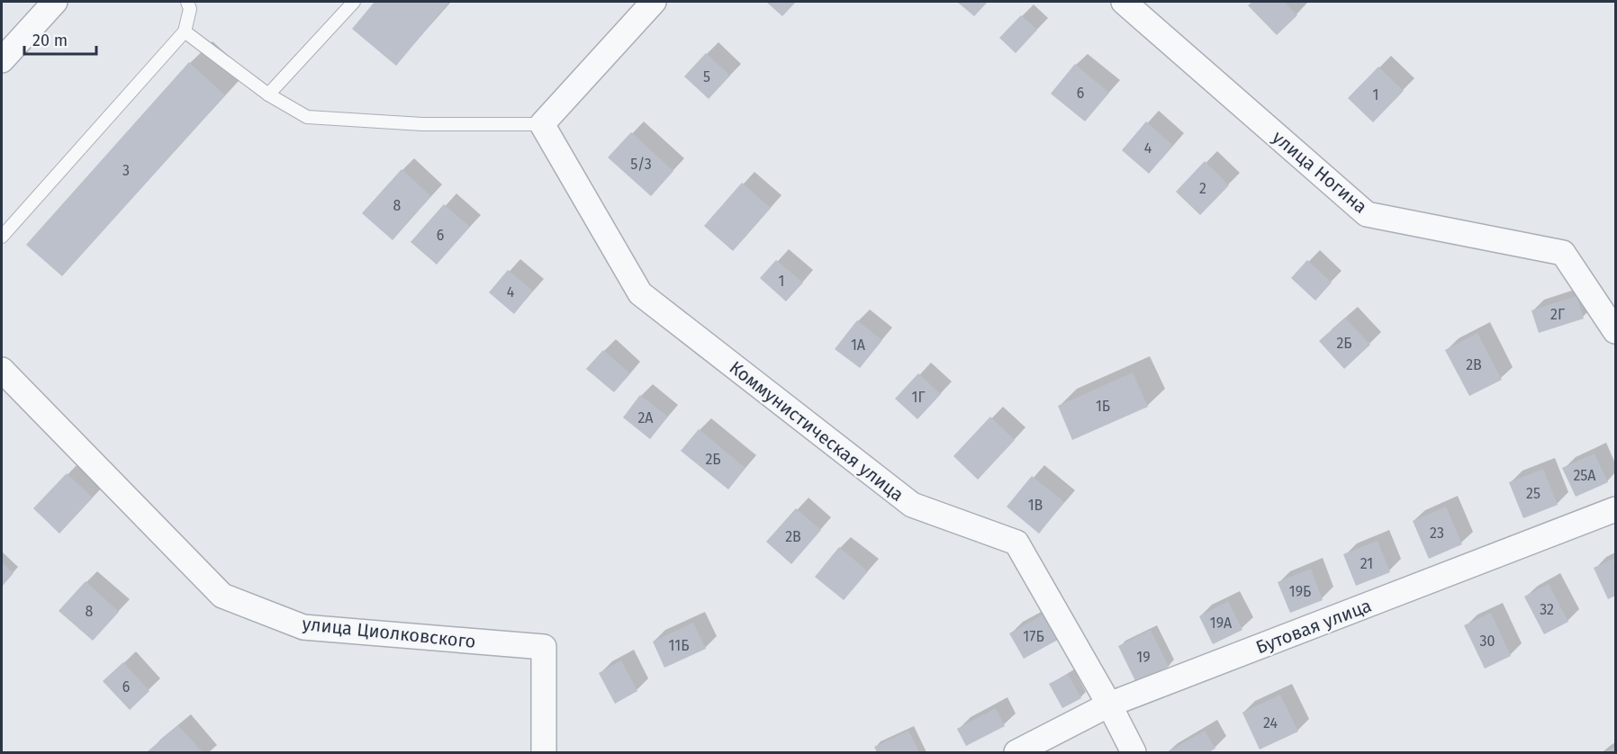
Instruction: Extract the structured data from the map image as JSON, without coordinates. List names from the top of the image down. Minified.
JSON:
{"streets":{"street":["улица Ногина","Коммунистическая улица","Бутовая улица","улица Циолковского"]},"crossings":[["Коммунистическая улица","Бутовая улица"]],"house_numbers":["5","6","1","4","5/3","3","2","8","6","1","4","2Г","2Б","1А","2В","1Г","1Б","2А","2Б","25А","25","1В","23","2В","21","19Б","32","8","19А","17Б","30","11Б","19","6","24"],"scale_bar":"20 m"}
